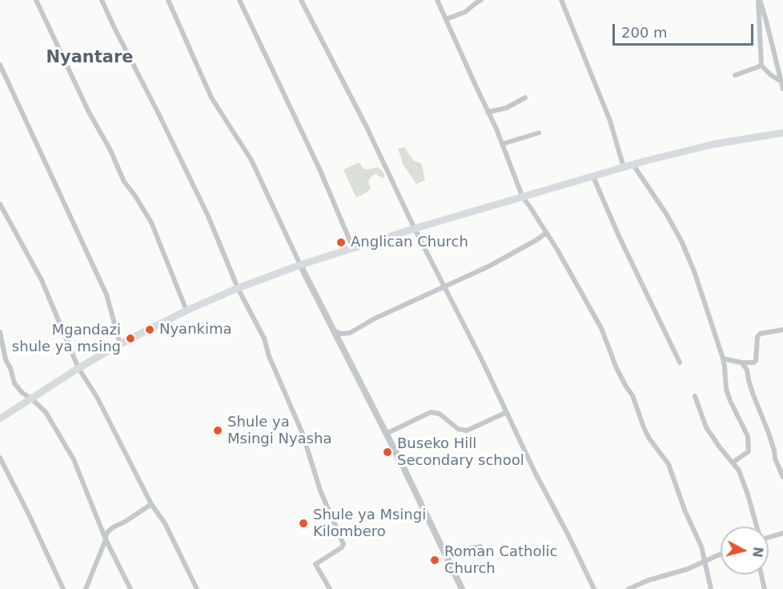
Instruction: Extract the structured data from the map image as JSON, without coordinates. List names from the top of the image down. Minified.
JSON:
{"districts":["Nyantare"],"places":["Anglican Church","Nyankima","Mgandazi shule ya msing","Shule ya Msingi Nyasha","Buseko Hill Secondary school","Shule ya Msingi Kilombero","Roman Catholic Church"],"scale_bar":"200 m","north":"right"}
